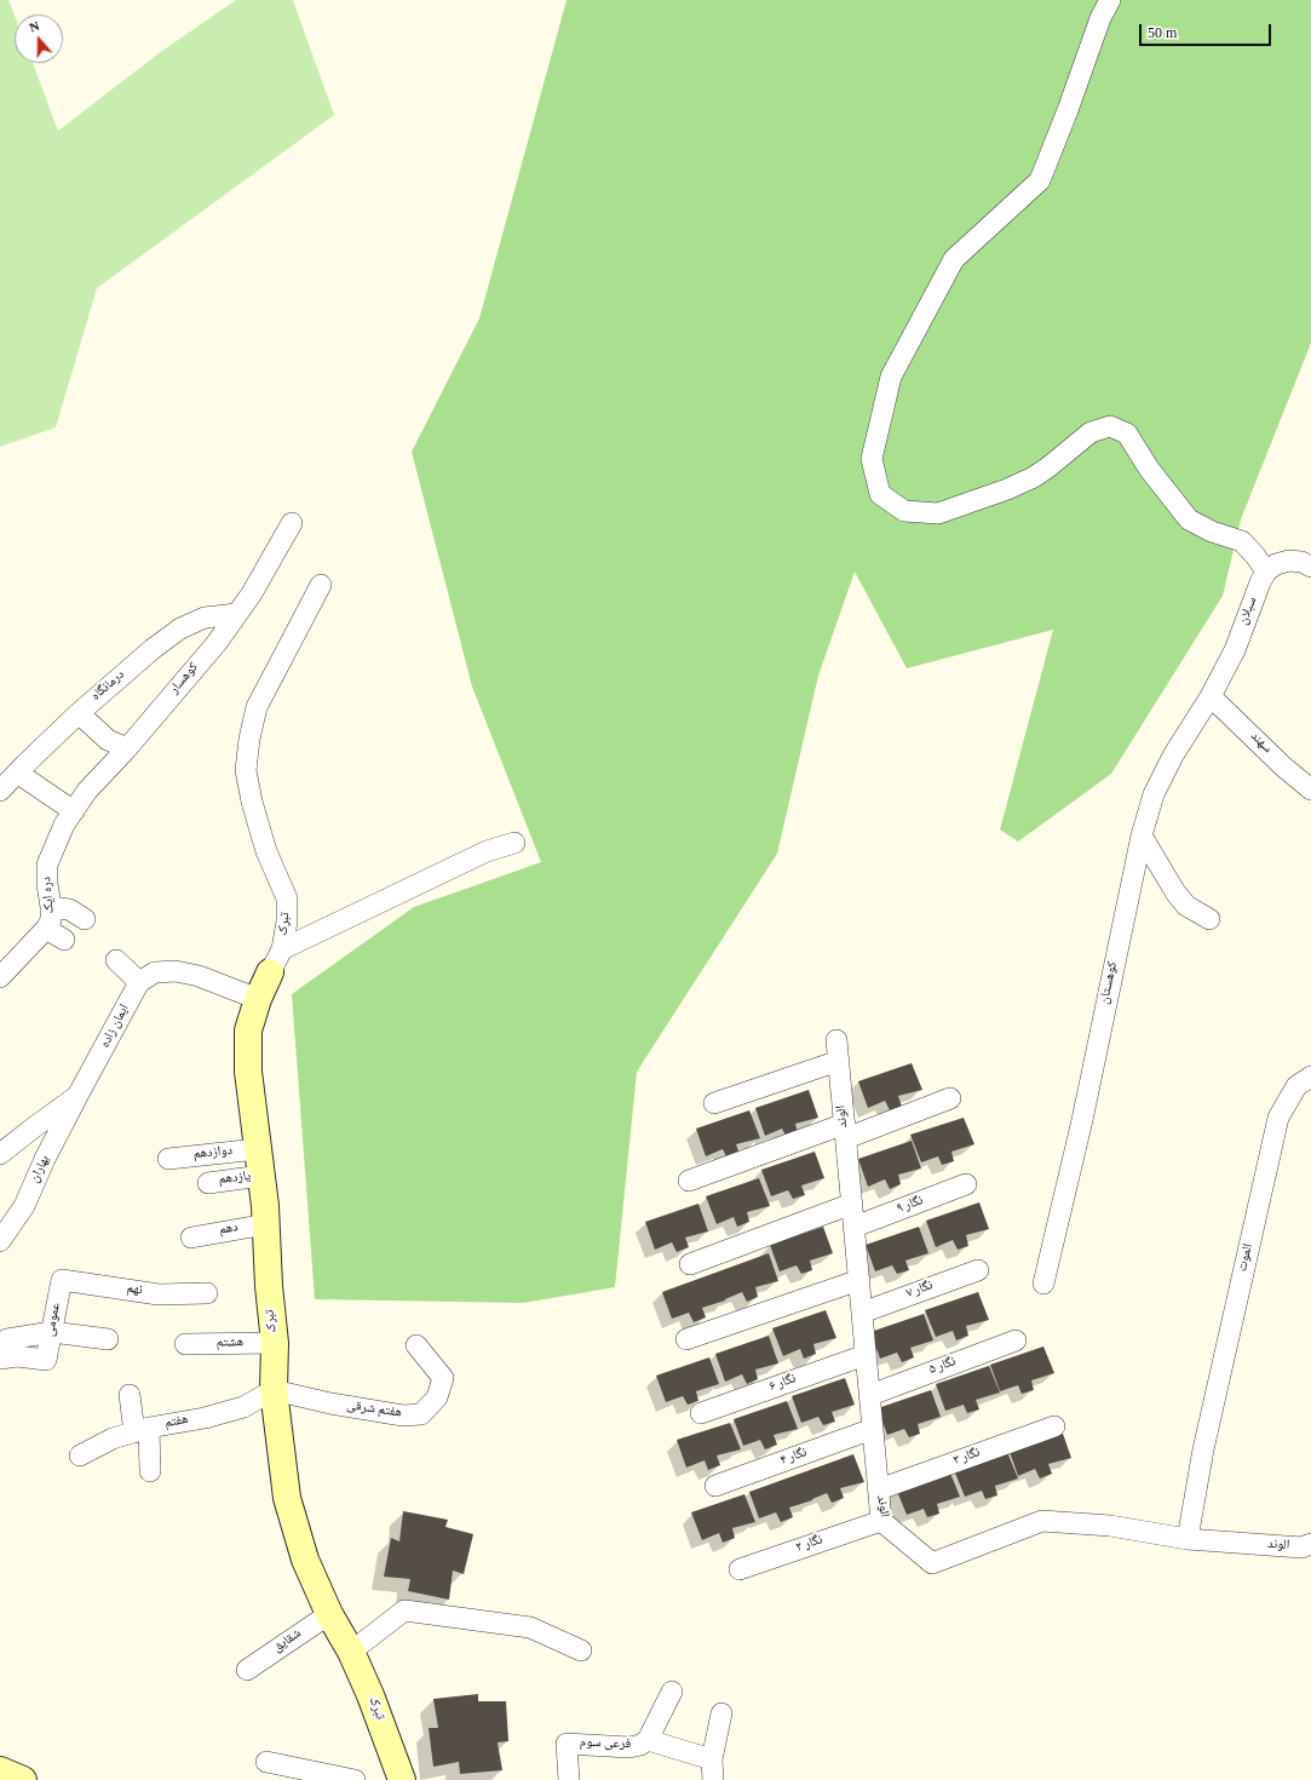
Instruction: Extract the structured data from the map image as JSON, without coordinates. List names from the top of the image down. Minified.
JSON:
{"streets":{"street":["سبلان","کوهسار","درمانگاه","سهند","دره ایک","تبرک","کوهستان","ایمان زاده","الوند","دوازدهم","بهاران","یازدهم","نگار ۹","دهم","الموت","نهم","نگار ۷","عمومی","هشتم","نگار ۵","نگار ۶","هفتم شرقی","هفتم","نگار ۴","نگار ۳","نگار ۲","شقایق","فرعی سوم"]},"crossings":[["سبلان","سهند"],["سبلان","کوهستان"],["کوهسار","درمانگاه"],["کوهسار","دره ایک"],["سهند","کوهستان"],["تبرک","دوازدهم"],["تبرک","یازدهم"],["تبرک","دهم"],["تبرک","هشتم"],["تبرک","هفتم شرقی"],["تبرک","هفتم"],["تبرک","شقایق"],["ایمان زاده","بهاران"],["الوند","نگار ۹"],["الوند","الموت"],["الوند","نگار ۷"],["الوند","نگار ۵"],["الوند","نگار ۶"],["الوند","نگار ۴"],["الوند","نگار ۳"],["الوند","نگار ۲"],["نهم","عمومی"],["هفتم شرقی","هفتم"]],"scale_bar":"50 m","north":"top"}
